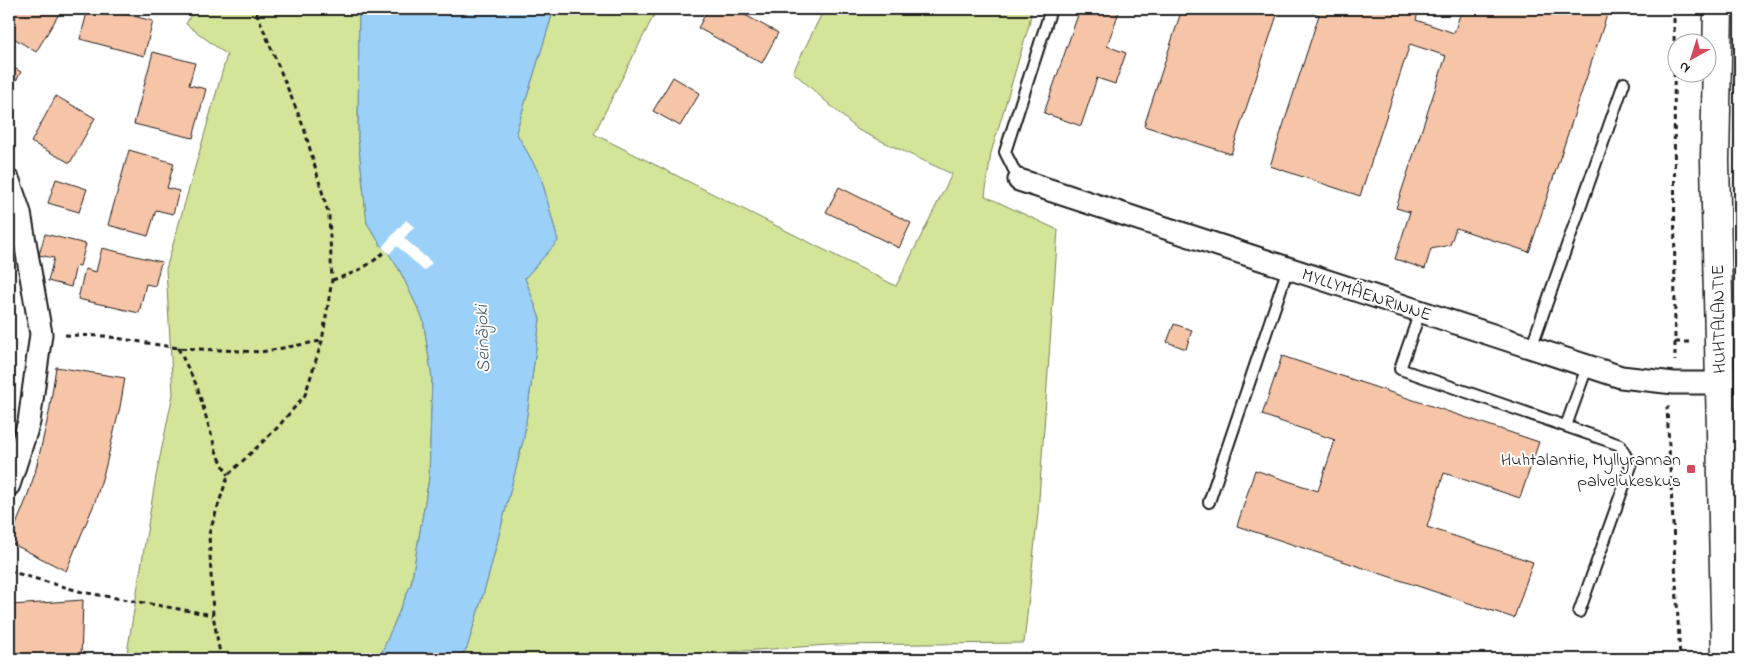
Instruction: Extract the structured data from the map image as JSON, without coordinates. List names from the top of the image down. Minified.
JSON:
{"streets":{"main road":["HUHTALANTIE"],"street":["MYLLYMÄENRINNE"]},"crossings":[["MYLLYMÄENRINNE","HUHTALANTIE"]],"water":["Seinäjoki"],"places":{"transit":["Huhtalantie, Myllyrannan palvelukeskus"]},"north":"bottom left"}
